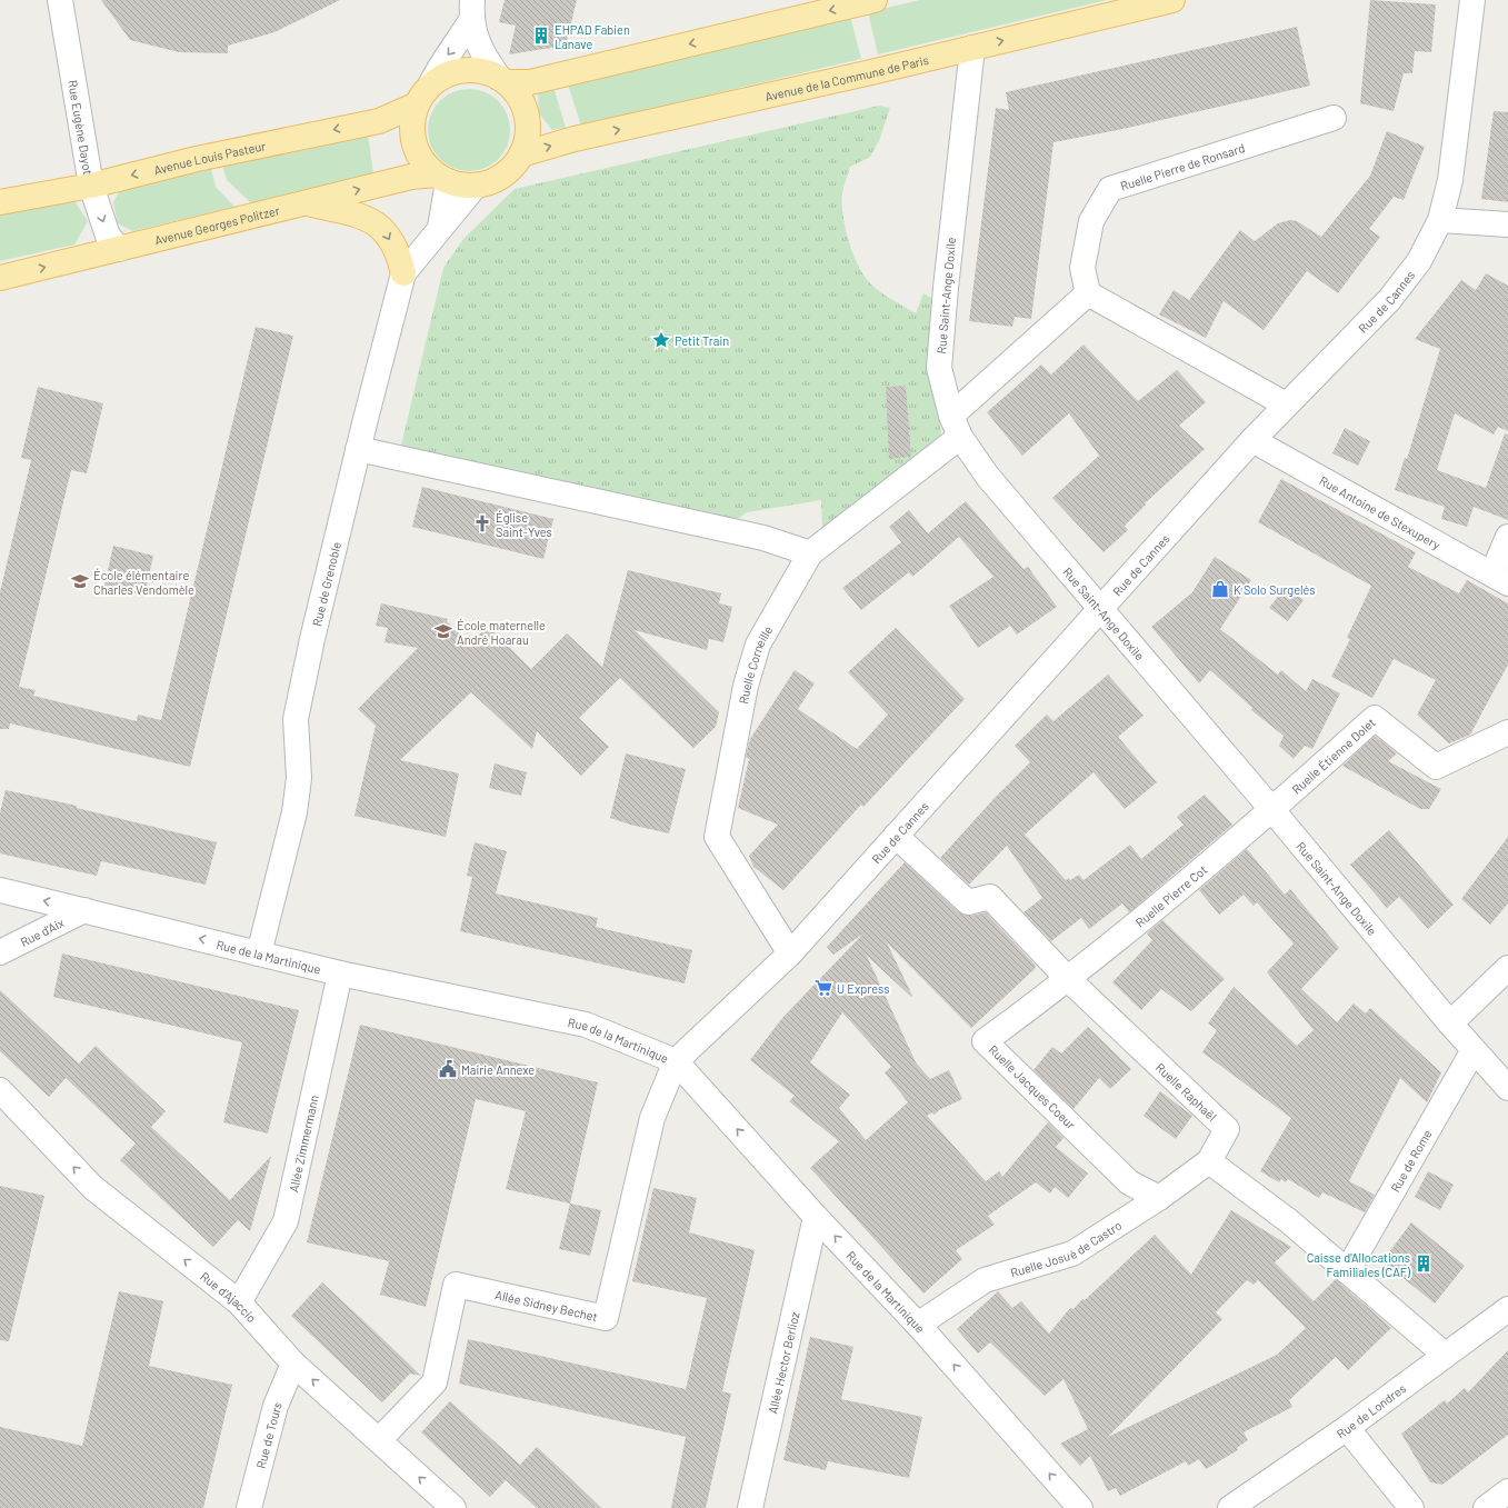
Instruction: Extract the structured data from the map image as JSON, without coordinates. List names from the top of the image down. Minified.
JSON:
{"streets":{"main road":["Avenue de la Commune de Paris","Avenue Louis Pasteur","Avenue Georges Politzer"],"street":["Rue Eugène Dayot","Ruelle Pierre de Ronsard","Rue Saint-Ange Doxile","Rue de Cannes","Rue Antoine de Stexupery","Rue de Grenoble","Ruelle Corneille","Ruelle Étienne Dolet","Ruelle Pierre Cot","Rue d'Aix","Rue de la Martinique","Ruelle Jacques Coeur","Ruelle Raphaël","Allée Zimmermann","Rue de Rome","Ruelle Josué de Castro","Rue d'Ajaccio","Allée Sidney Bechet","Allée Hector Berlioz","Rue de Londres","Rue de Tours"]},"crossings":[["Avenue de la Commune de Paris","Avenue Louis Pasteur"],["Avenue de la Commune de Paris","Avenue Georges Politzer"],["Avenue de la Commune de Paris","Rue Saint-Ange Doxile"],["Avenue de la Commune de Paris","Rue de Grenoble"],["Rue Eugène Dayot","Avenue Louis Pasteur"],["Rue Eugène Dayot","Avenue Georges Politzer"],["Avenue Louis Pasteur","Avenue Georges Politzer"],["Avenue Louis Pasteur","Rue de Grenoble"],["Avenue Georges Politzer","Rue de Grenoble"],["Rue Saint-Ange Doxile","Rue de Cannes"],["Rue Saint-Ange Doxile","Ruelle Corneille"],["Rue Saint-Ange Doxile","Ruelle Étienne Dolet"],["Rue Saint-Ange Doxile","Ruelle Pierre Cot"],["Rue Saint-Ange Doxile","Rue de Rome"],["Rue de Cannes","Rue Antoine de Stexupery"],["Rue de Cannes","Ruelle Corneille"],["Rue de Cannes","Rue de la Martinique"],["Rue de Cannes","Ruelle Raphaël"],["Rue de Cannes","Allée Sidney Bechet"],["Rue de Grenoble","Rue de la Martinique"],["Ruelle Étienne Dolet","Ruelle Pierre Cot"],["Ruelle Pierre Cot","Ruelle Jacques Coeur"],["Ruelle Pierre Cot","Ruelle Raphaël"],["Rue d'Aix","Rue de la Martinique"],["Rue de la Martinique","Allée Zimmermann"],["Rue de la Martinique","Ruelle Josué de Castro"],["Rue de la Martinique","Allée Sidney Bechet"],["Rue de la Martinique","Allée Hector Berlioz"],["Ruelle Jacques Coeur","Ruelle Raphaël"],["Ruelle Jacques Coeur","Ruelle Josué de Castro"],["Ruelle Raphaël","Ruelle Josué de Castro"],["Allée Zimmermann","Rue d'Ajaccio"],["Rue d'Ajaccio","Allée Sidney Bechet"],["Rue d'Ajaccio","Rue de Tours"]],"one_way":["Avenue Louis Pasteur","Avenue Georges Politzer","Rue de la Martinique","Rue d'Ajaccio"],"places":{"building":["EHPAD Fabien Lanave","Caisse d'Allocations Familiales (CAF)"],"place":["Petit Train"],"church":["Église Saint-Yves"],"school or university":["École élémentaire Charles Vendomèle","École maternelle André Hoarau"],"shop":["K Solo Surgelés"],"supermarket":["U Express"],"public building":["Mairie Annexe"]}}
